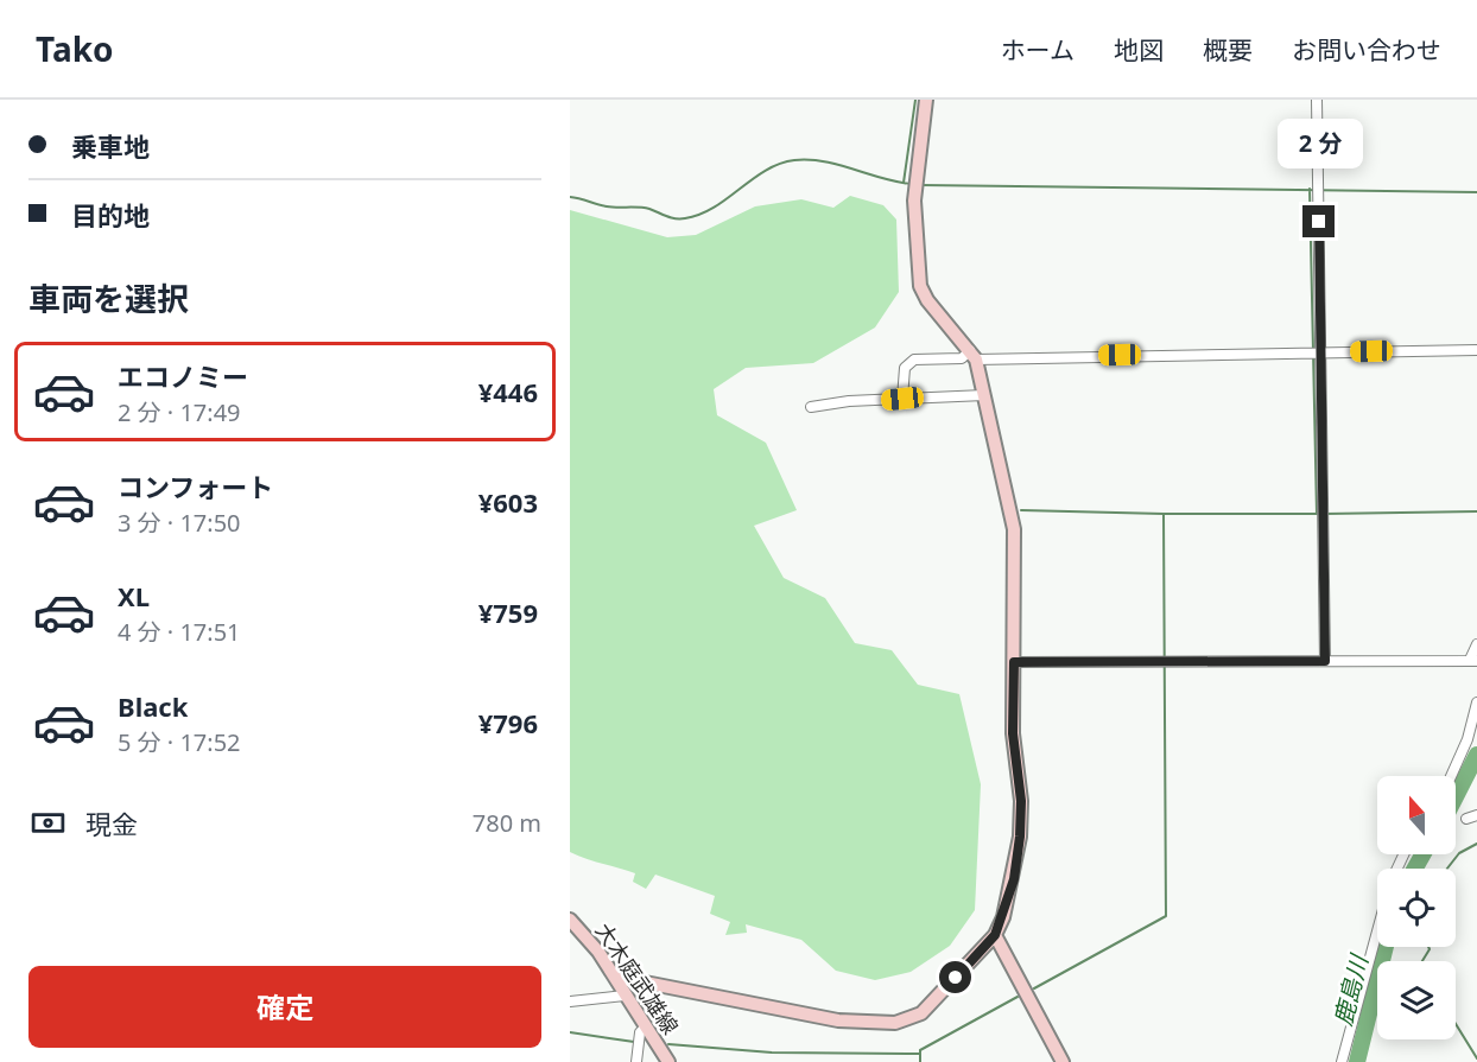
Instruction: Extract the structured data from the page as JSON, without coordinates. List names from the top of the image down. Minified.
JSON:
{"streets":{"street":["大木庭武雄線"]},"water":["鹿島川"],"north":"top","page":{"header":"Tako","nav":["ホーム","地図","概要","お問い合わせ"],"banner":["乗車地","目的地"],"bubble":"2 分","heading":"車両を選択","list":[{"name":"エコノミー","note":"2 分 · 17:49","value":"¥446"},{"name":"コンフォート","note":"3 分 · 17:50","value":"¥603"},{"name":"XL","note":"4 分 · 17:51","value":"¥759"},{"name":"Black","note":"5 分 · 17:52","value":"¥796"}],"pay":["現金","780 m"],"buttons":"確定"}}
